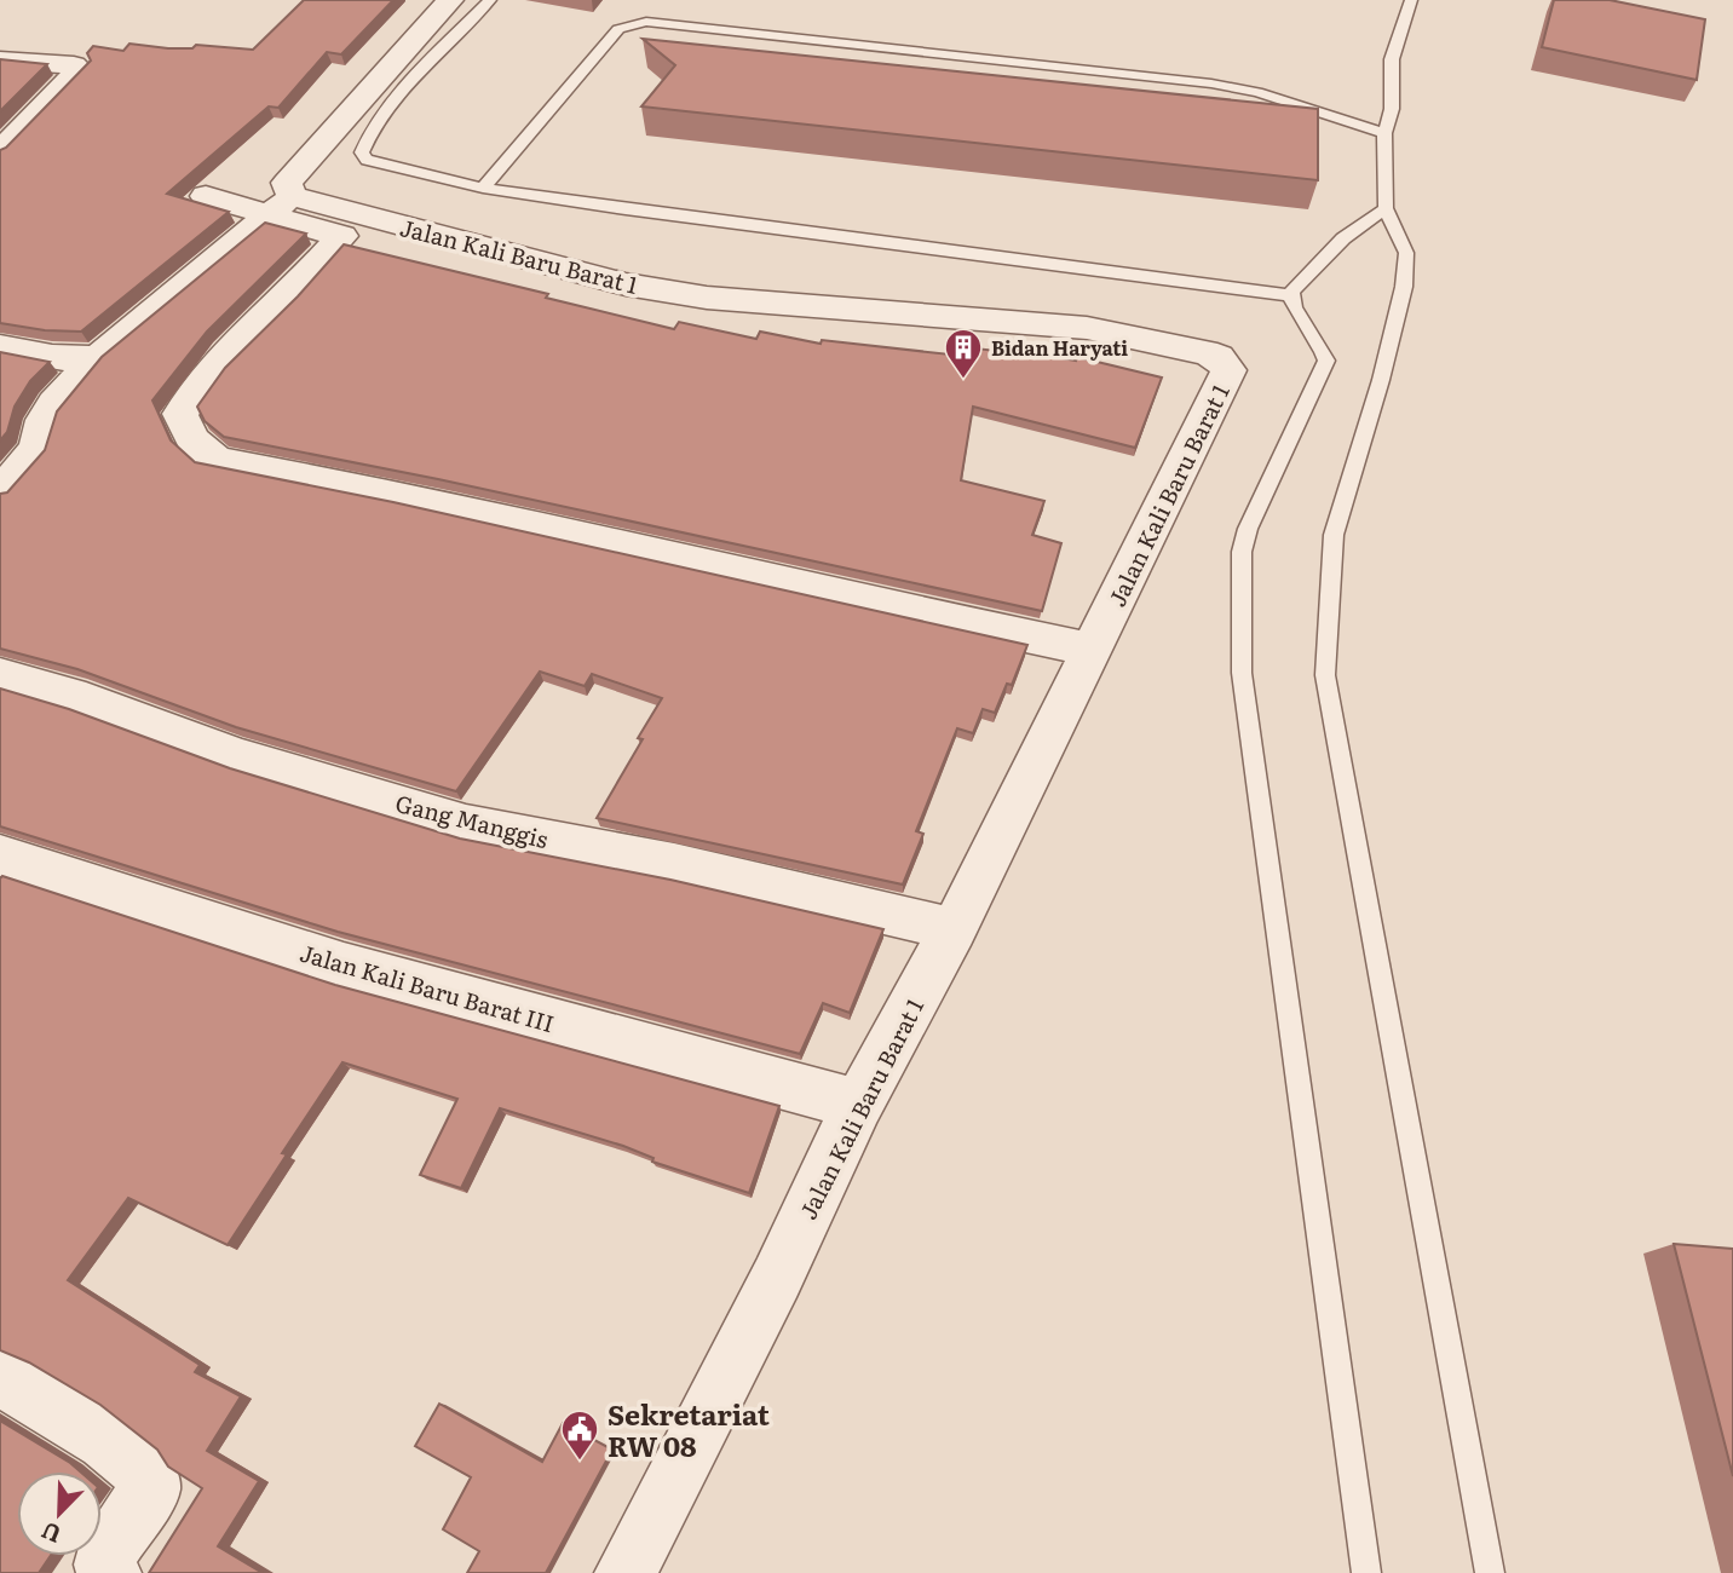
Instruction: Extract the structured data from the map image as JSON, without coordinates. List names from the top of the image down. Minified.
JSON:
{"streets":{"street":["Jalan Kali Baru Barat 1","Gang Manggis","Jalan Kali Baru Barat III"]},"crossings":[["Jalan Kali Baru Barat 1","Gang Manggis"],["Jalan Kali Baru Barat 1","Jalan Kali Baru Barat III"]],"places":{"building":["Bidan Haryati"],"public building":["Sekretariat RW 08"]},"north":"bottom left"}
